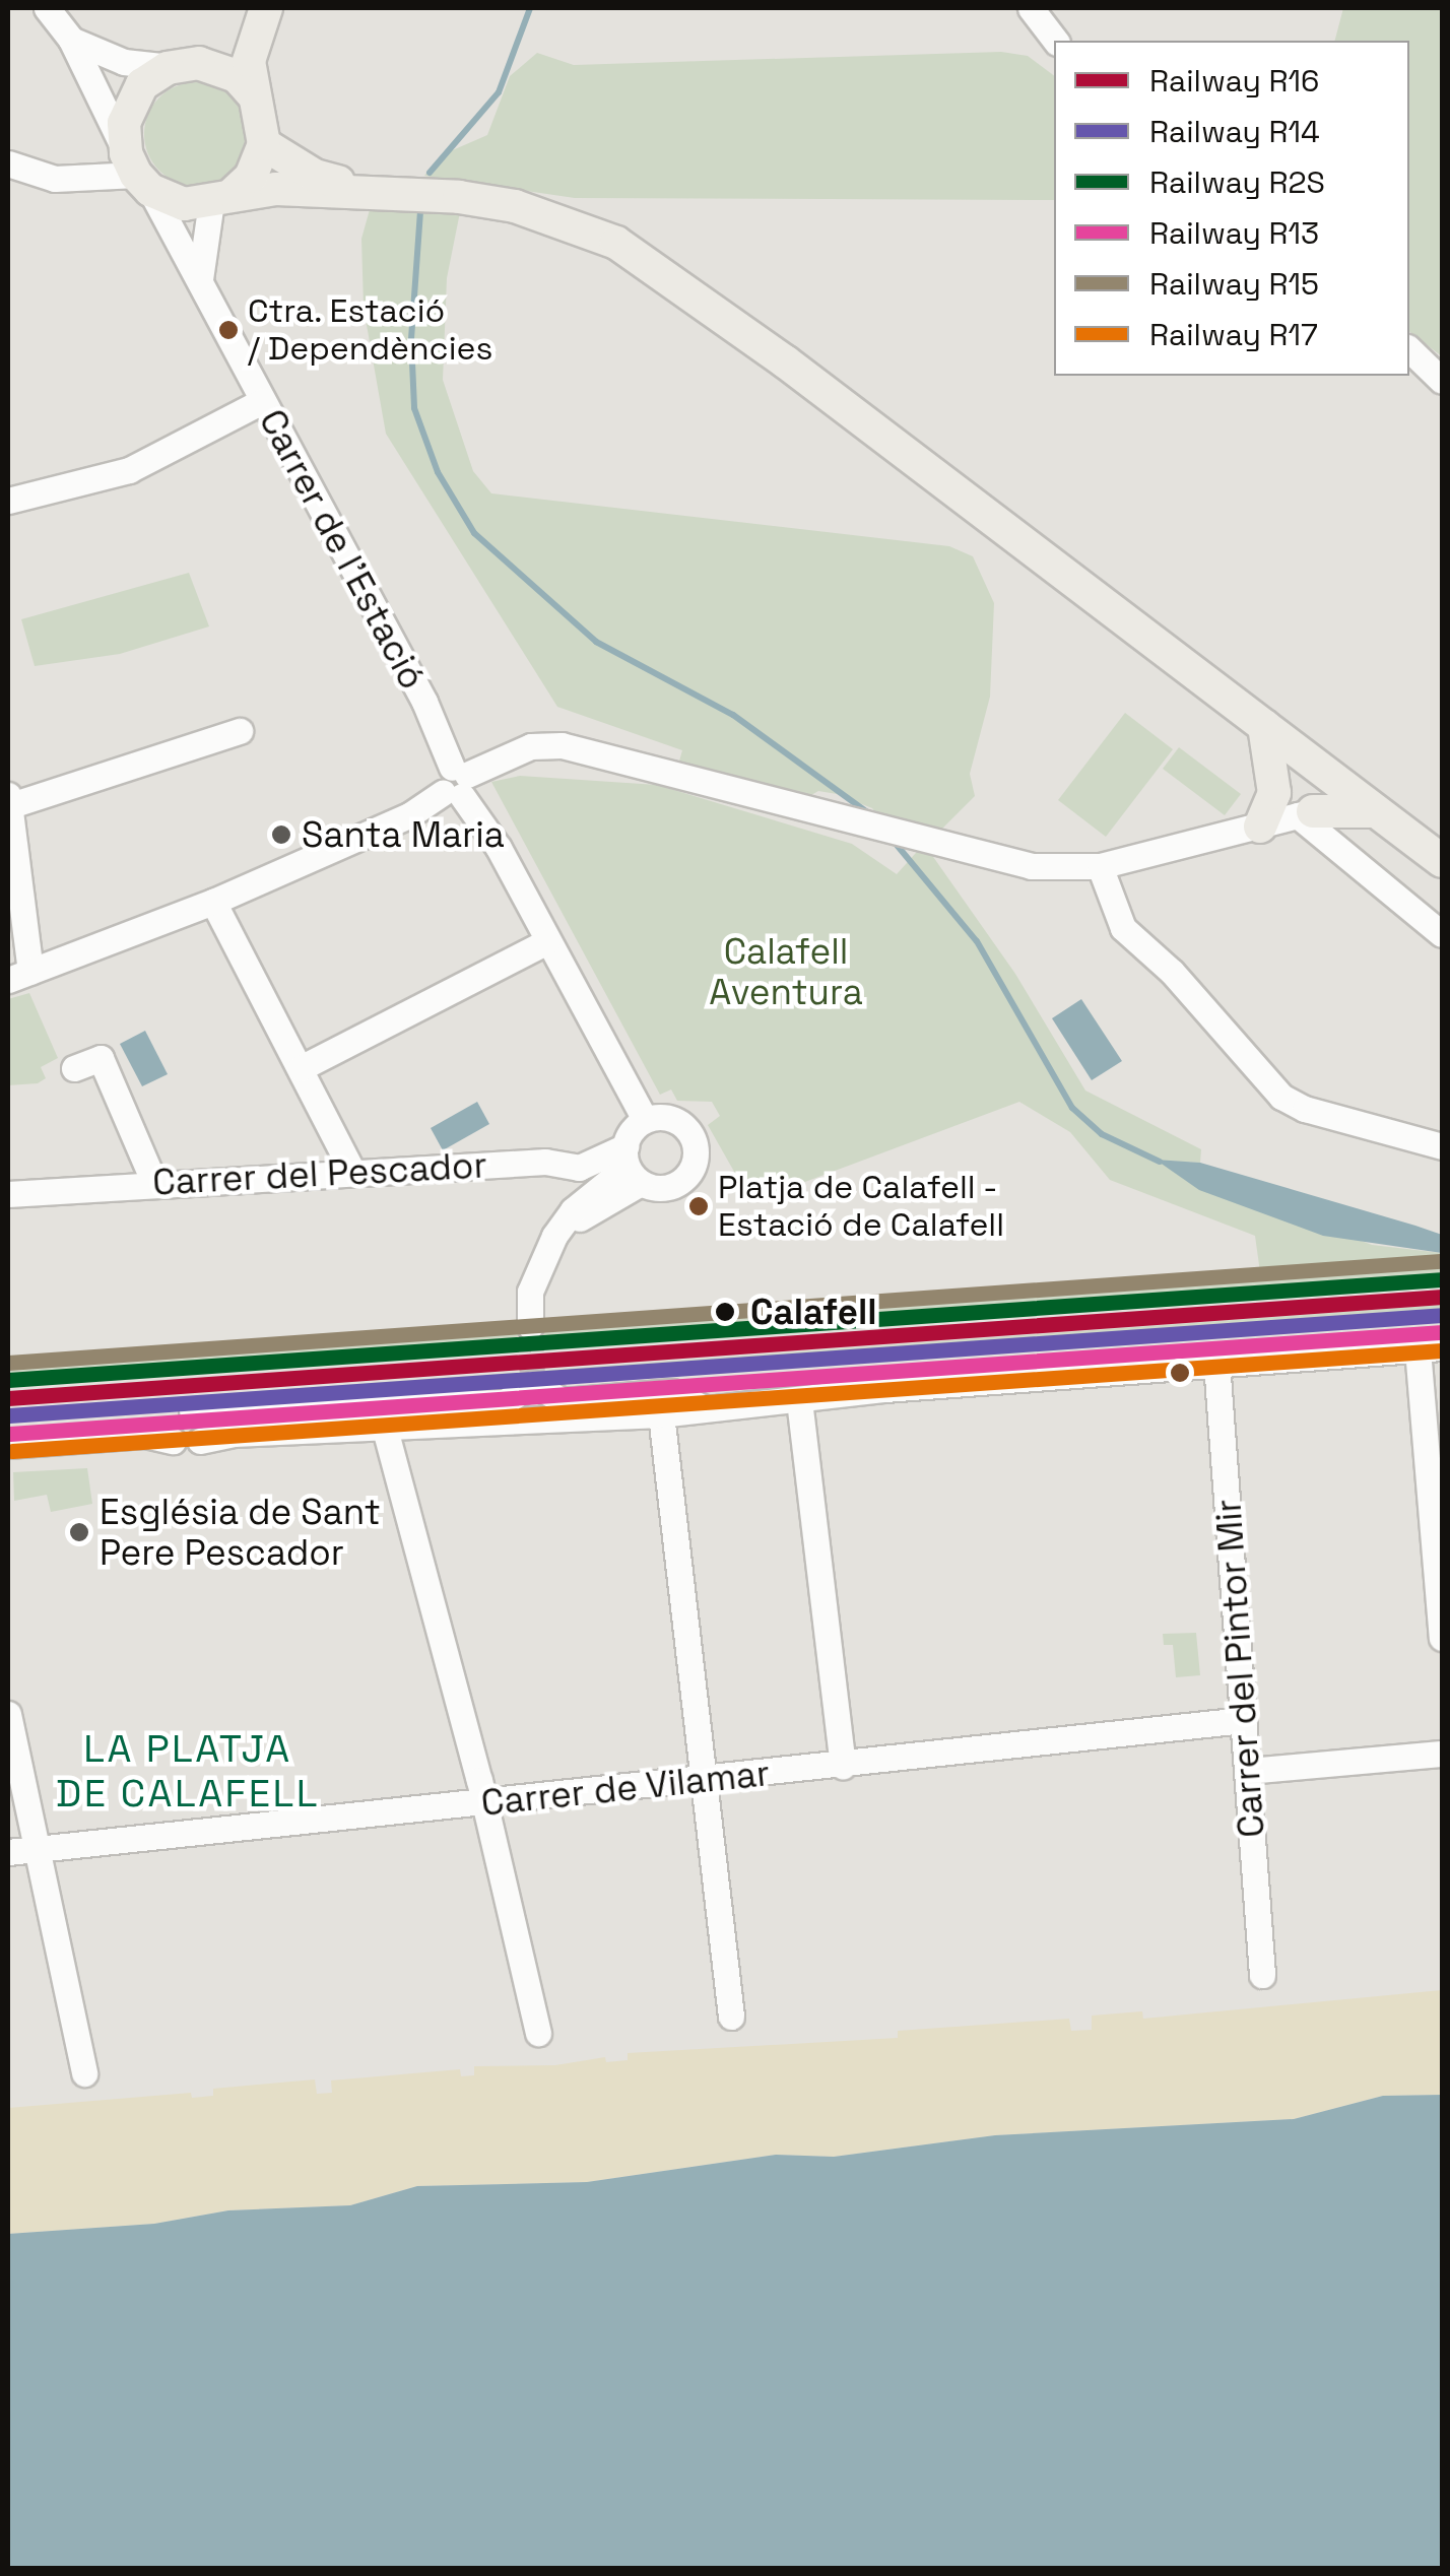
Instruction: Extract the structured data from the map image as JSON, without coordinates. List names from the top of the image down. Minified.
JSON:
{"streets":{"street":["Carrer de l'Estació","Carrer del Pescador","Carrer del Pintor Mir","Carrer de Vilamar"]},"crossings":[["Carrer de l'Estació","Carrer del Pescador"],["Carrer del Pintor Mir","Carrer de Vilamar"]],"districts":["LA PLATJA DE CALAFELL"],"parks":["Calafell Aventura"],"places":["Ctra. Estació / Dependències","Santa Maria","Platja de Calafell - Estació de Calafell","Calafell","Església de Sant Pere Pescador"],"lines":["rail line R15","rail line R2S","rail line R16","rail line R14","rail line R13","rail line R17"],"legend":["Railway R16","Railway R14","Railway R2S","Railway R13","Railway R15","Railway R17"]}
